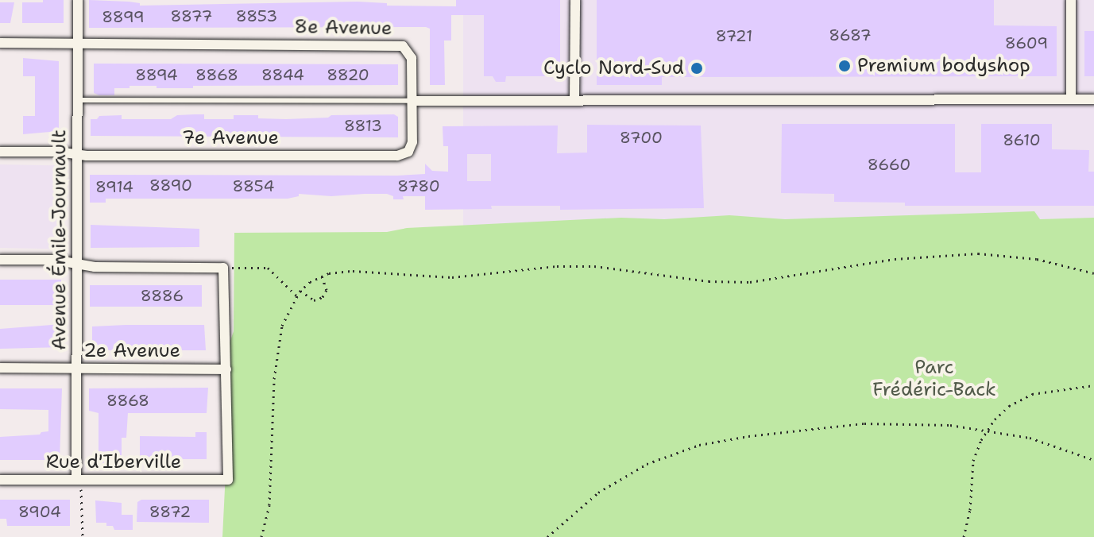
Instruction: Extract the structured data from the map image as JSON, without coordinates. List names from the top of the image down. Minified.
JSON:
{"streets":{"street":["8e Avenue","7e Avenue","Avenue Émile-Journault","2e Avenue","Rue d'Iberville"]},"crossings":[["8e Avenue","7e Avenue"],["8e Avenue","Avenue Émile-Journault"],["7e Avenue","Avenue Émile-Journault"],["Avenue Émile-Journault","2e Avenue"],["Avenue Émile-Journault","Rue d'Iberville"],["2e Avenue","Rue d'Iberville"]],"parks":["Parc Frédéric-Back"],"places":["Premium bodyshop","Cyclo Nord-Sud"],"house_numbers":["8877","8853","8899","8687","8721","8609","8894","8868","8844","8820","8813","8700","8610","8660","8890","8854","8780","8914","8886","8868","8904","8872"]}
